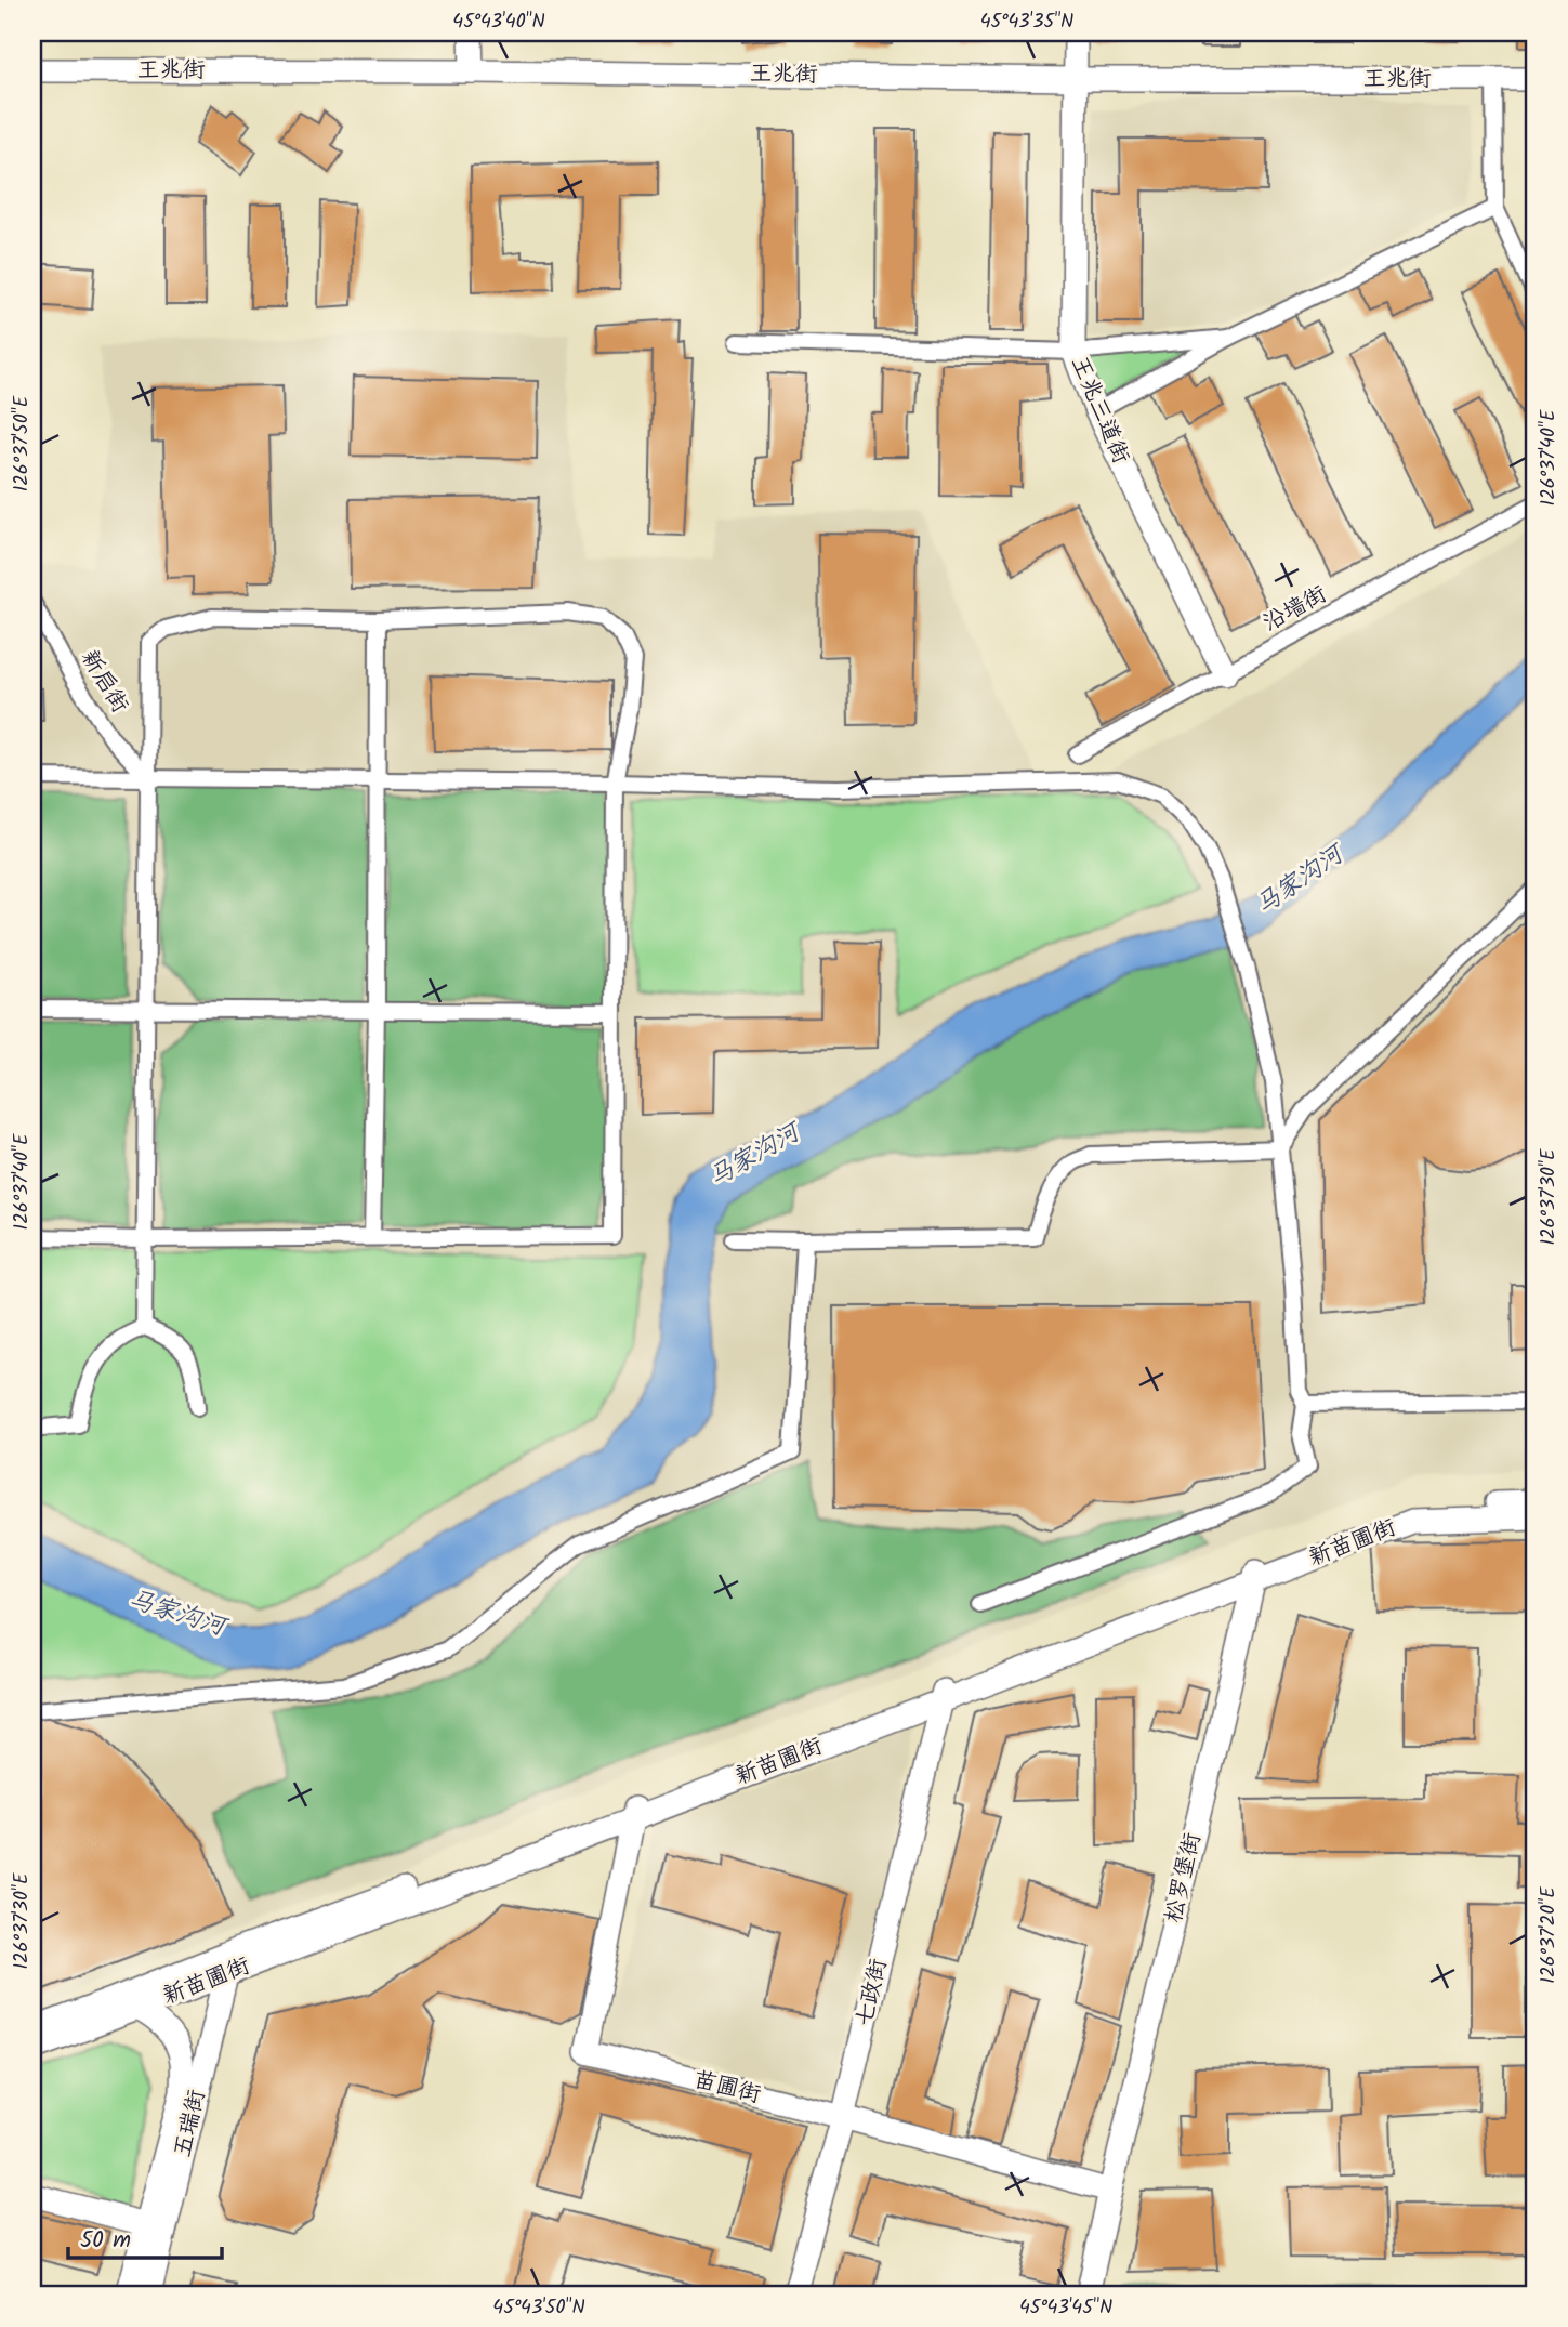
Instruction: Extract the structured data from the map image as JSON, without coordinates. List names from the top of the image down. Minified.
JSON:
{"streets":{"main road":["王兆街","王兆三道街","新苗圃街","松罗堡街","七政街","苗圃街","五瑞街"],"street":["沿墙街","新启街"]},"crossings":[["王兆街","王兆三道街"],["王兆三道街","沿墙街"],["新苗圃街","松罗堡街"],["新苗圃街","七政街"],["新苗圃街","苗圃街"],["新苗圃街","五瑞街"],["松罗堡街","苗圃街"],["七政街","苗圃街"]],"water":["马家沟河"],"scale_bar":"50 m","coordinates":["45°43'40\"N","45°43'35\"N","126°37'50\"E","126°37'40\"E","126°37'30\"E","126°37'20\"E","45°43'50\"N","45°43'45\"N"]}
